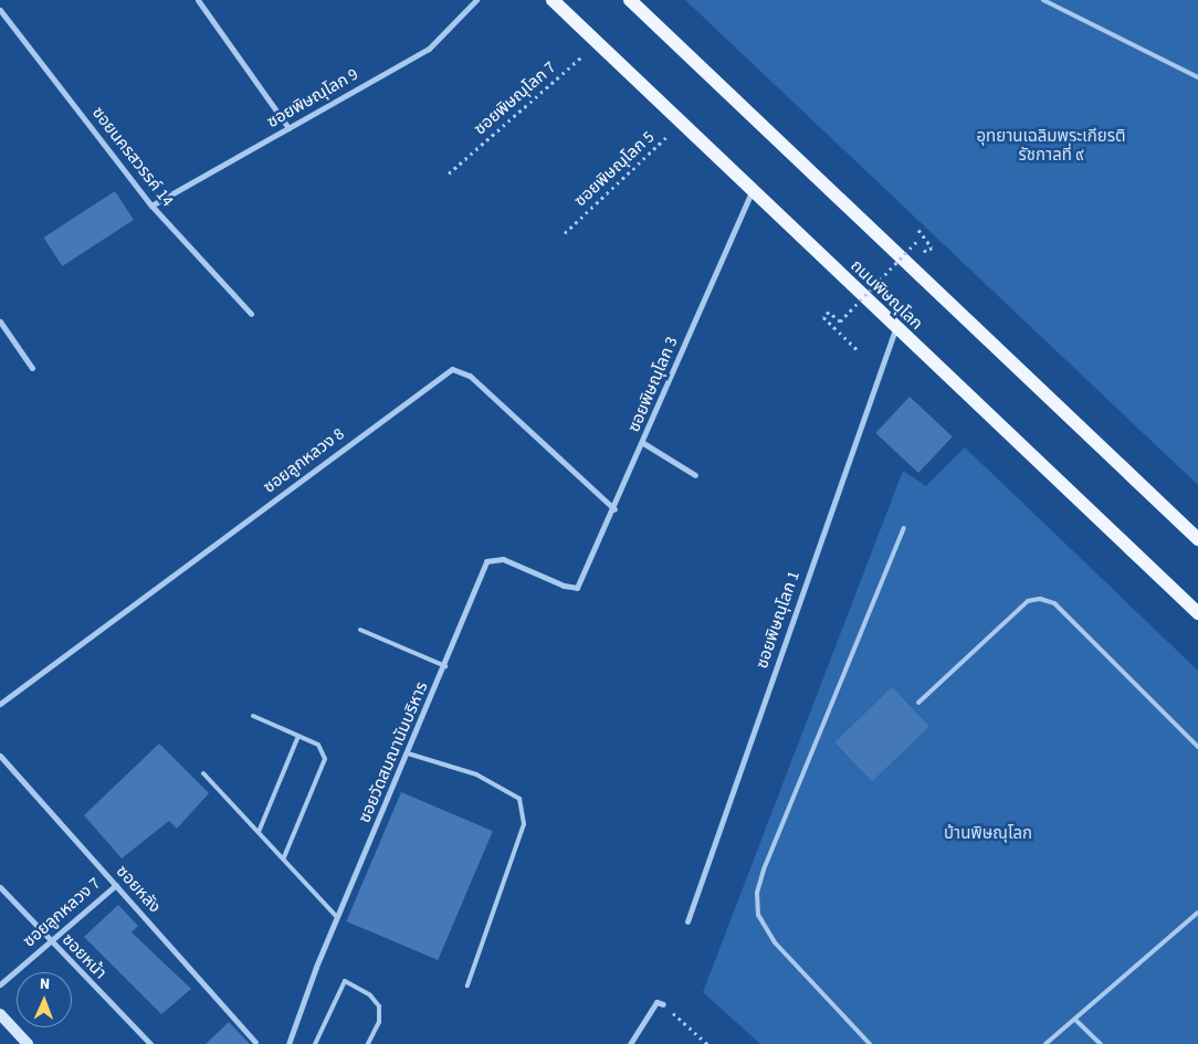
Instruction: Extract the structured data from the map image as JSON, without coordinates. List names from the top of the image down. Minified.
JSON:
{"streets":{"main road":["ถนนพิษณุโลก"],"street":["ซอยพิษณุโลก 9","ซอยนครสวรรค์ 14","ซอยพิษณุโลก 3","ซอยลูกหลวง 8","ซอยพิษณุโลก 1","ซอยวัดสมณานัมบริหาร","ซอยหลัง","ซอยลูกหลวง 7","ซอยหน้า"],"path":["ซอยพิษณุโลก 7","ซอยพิษณุโลก 5"]},"crossings":[["ซอยพิษณุโลก 9","ซอยนครสวรรค์ 14"],["ซอยพิษณุโลก 7","ถนนพิษณุโลก"],["ซอยพิษณุโลก 5","ถนนพิษณุโลก"],["ถนนพิษณุโลก","ซอยพิษณุโลก 3"],["ถนนพิษณุโลก","ซอยพิษณุโลก 1"],["ซอยพิษณุโลก 3","ซอยลูกหลวง 8"],["ซอยพิษณุโลก 3","ซอยวัดสมณานัมบริหาร"],["ซอยหลัง","ซอยลูกหลวง 7"],["ซอยลูกหลวง 7","ซอยหน้า"]],"parks":["อุทยานเฉลิมพระเกียรติ รัชกาลที่ ๙","บ้านพิษณุโลก"],"north":"top"}
